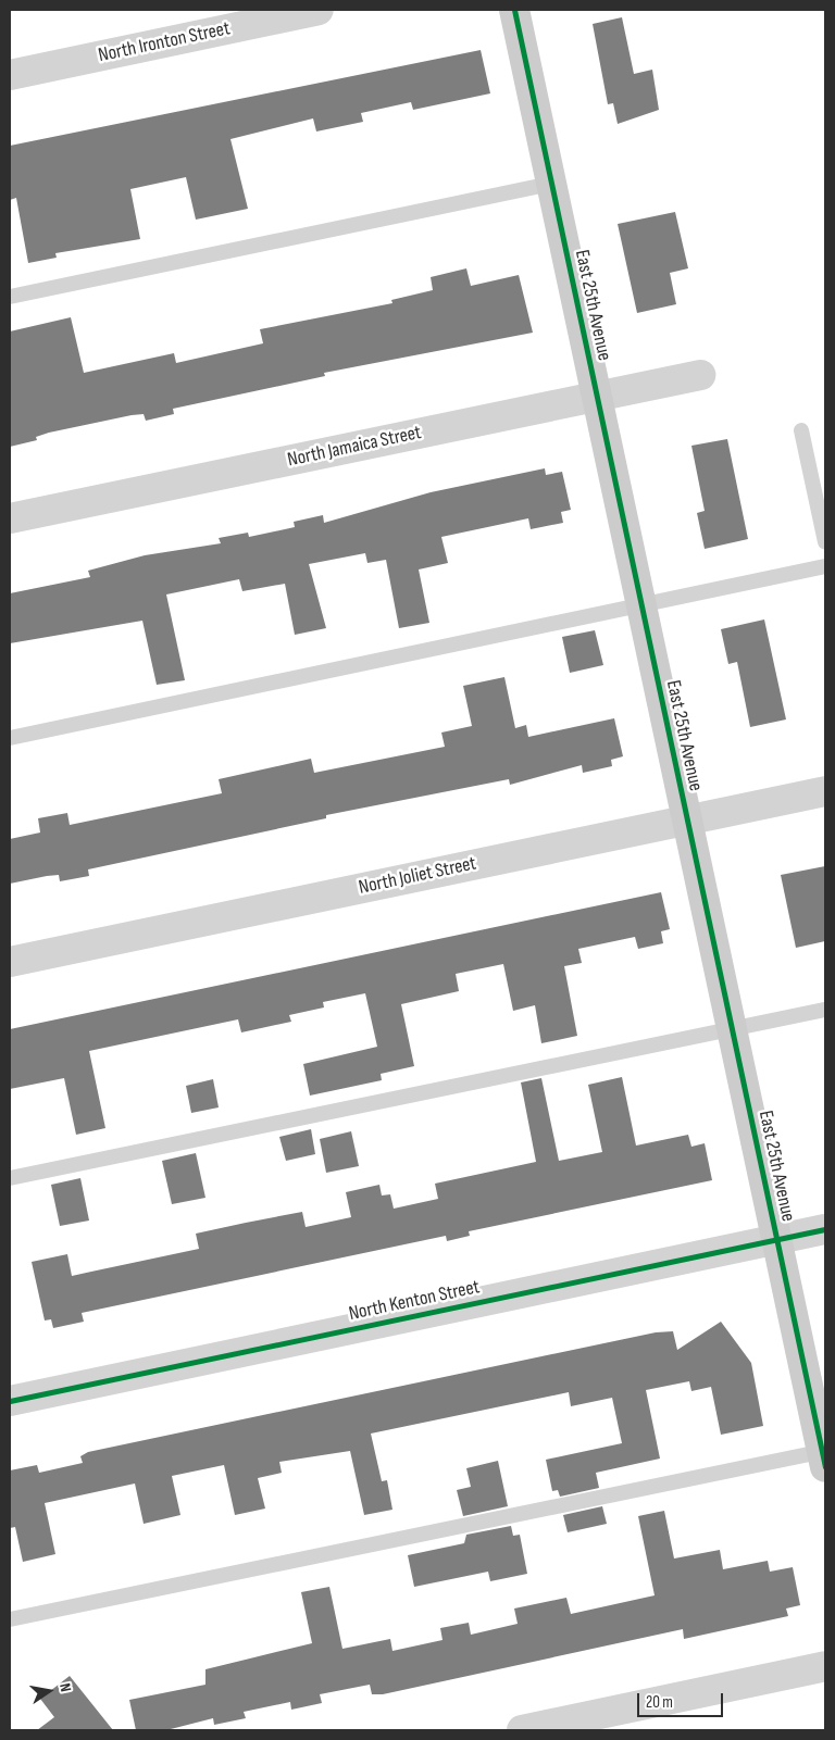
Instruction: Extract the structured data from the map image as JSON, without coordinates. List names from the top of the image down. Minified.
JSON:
{"streets":{"street":["North Ironton Street","East 25th Avenue","North Jamaica Street","North Joliet Street","North Kenton Street"]},"crossings":[["East 25th Avenue","North Jamaica Street"],["East 25th Avenue","North Joliet Street"],["East 25th Avenue","North Kenton Street"]],"scale_bar":"20 m","north":"right"}
